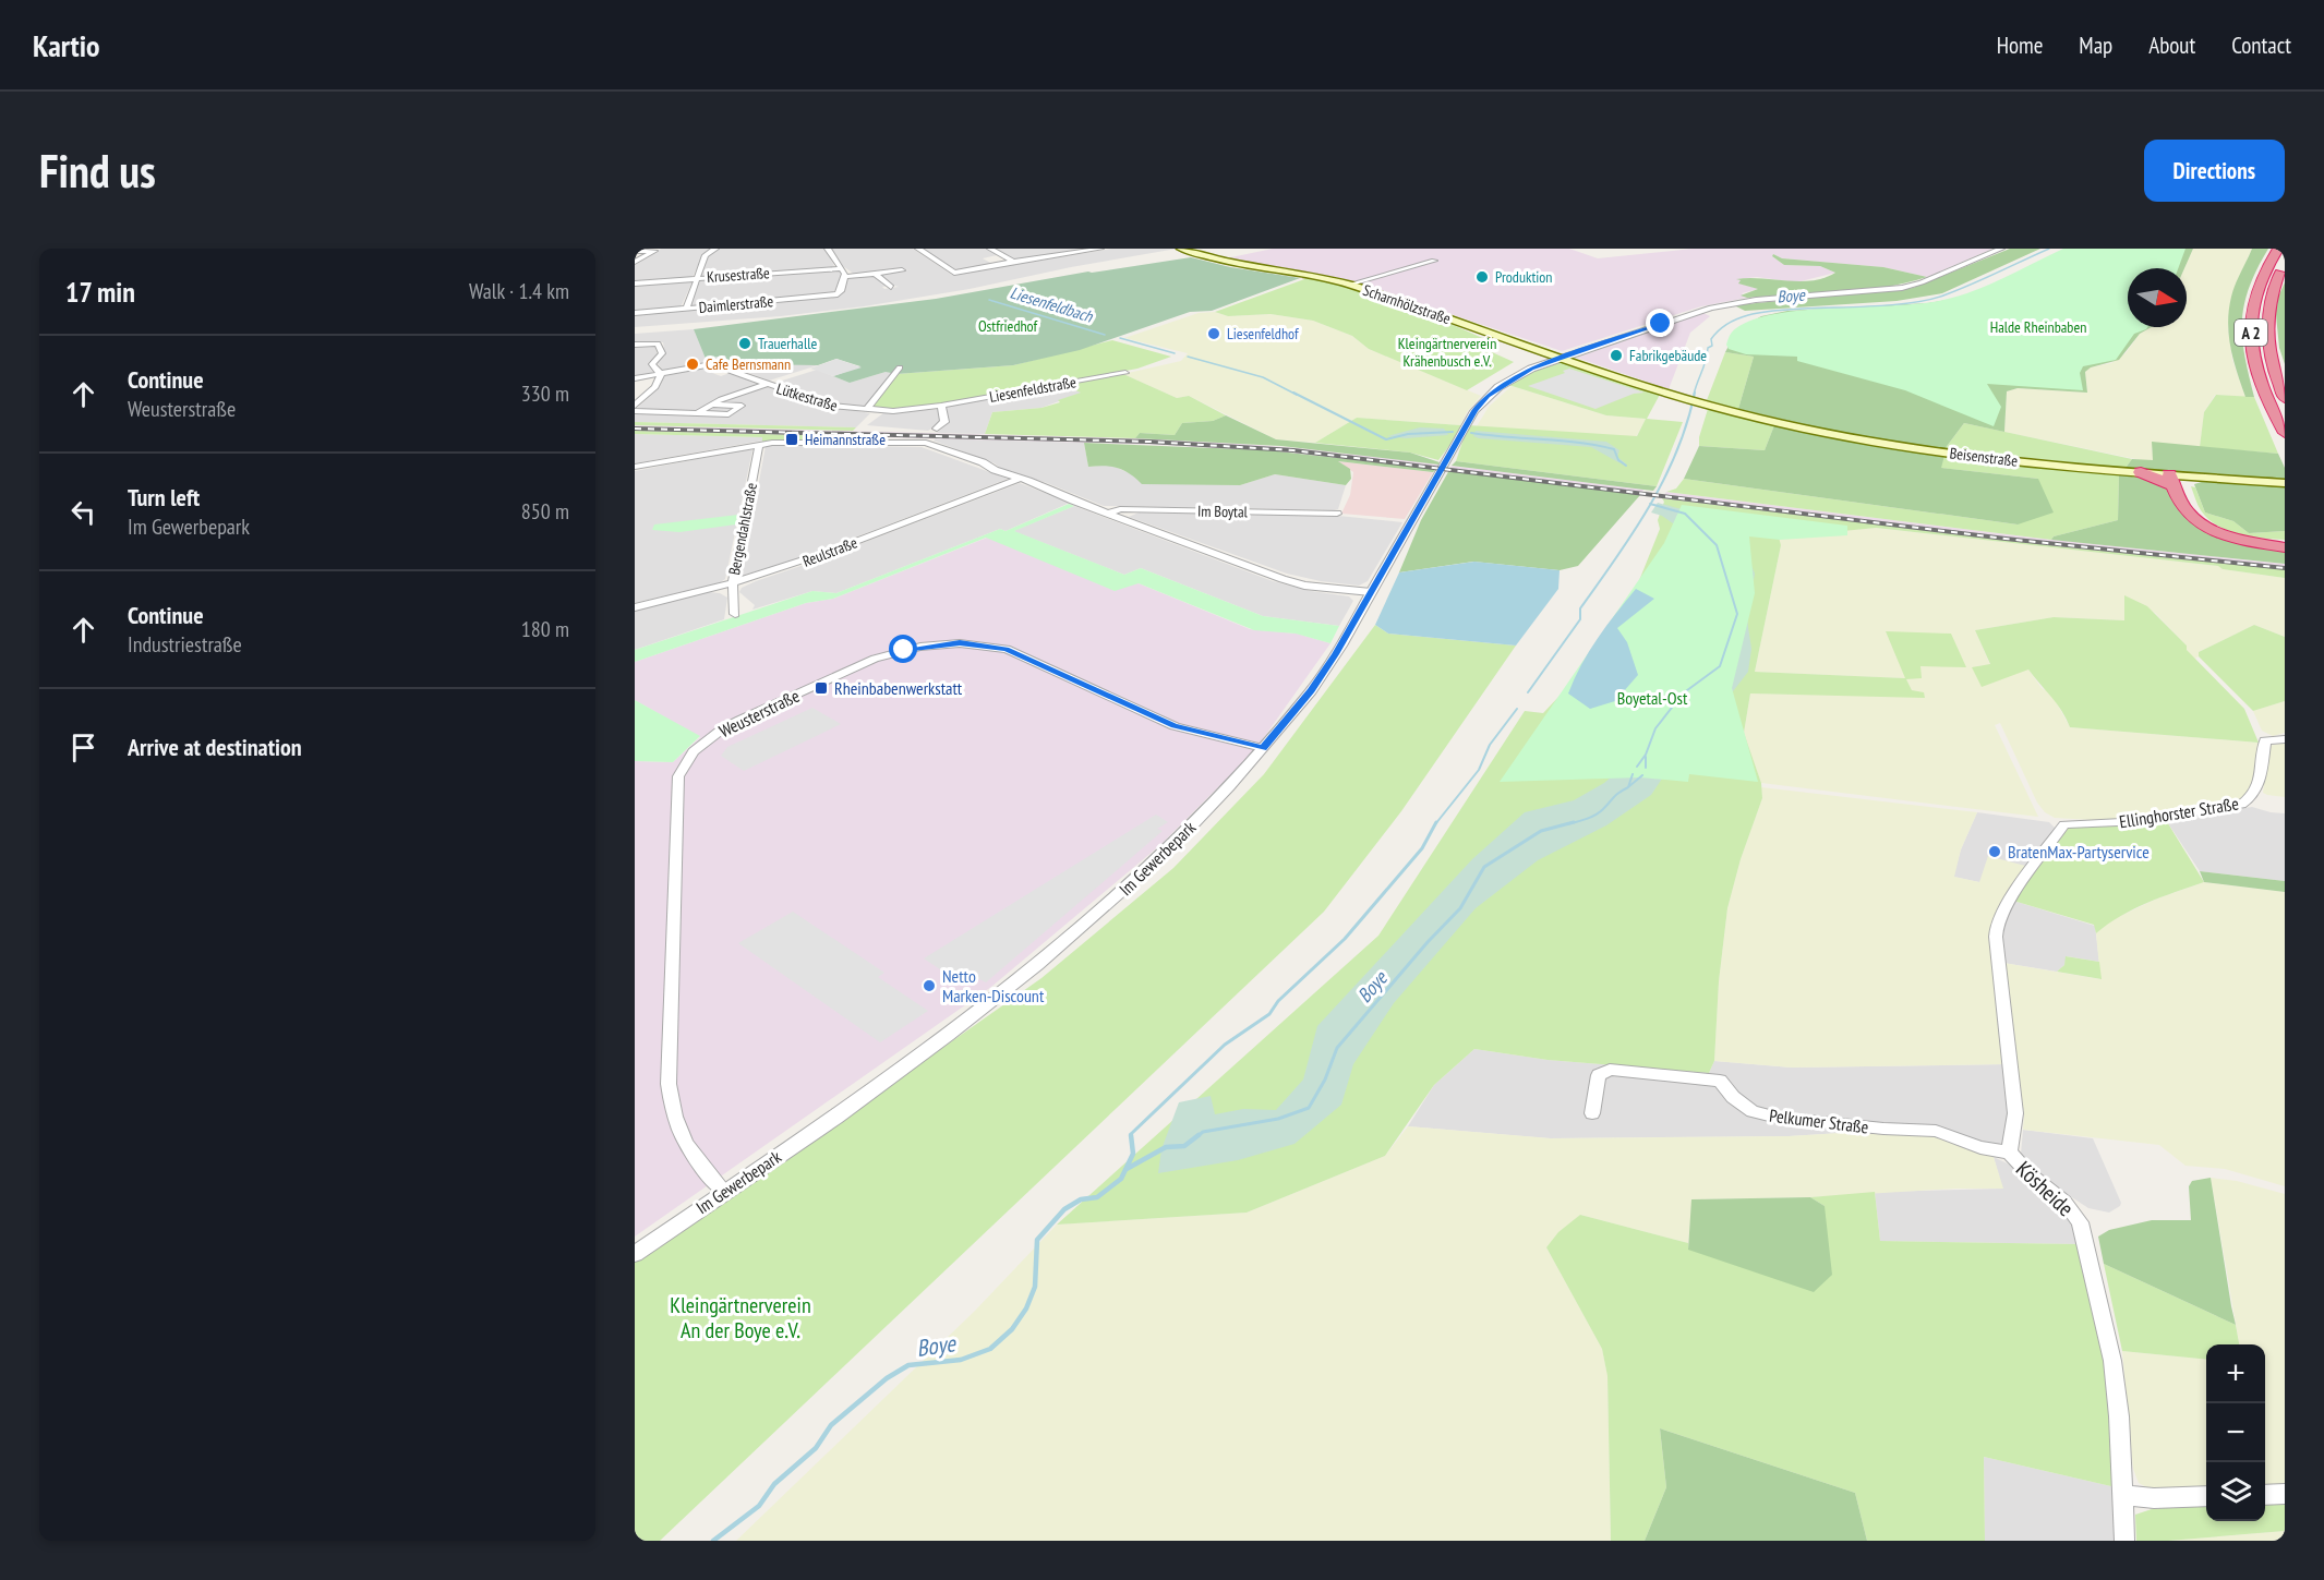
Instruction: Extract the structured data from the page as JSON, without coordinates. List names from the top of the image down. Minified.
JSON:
{"streets":{"highway":["A 2"],"main road":["Scharnhölzstraße","Beisenstraße"],"street":["Krusestraße","Daimlerstraße","Liesenfeldstraße","Lütkestraße","Im Boytal","Bergendahlstraße","Reulstraße","Weusterstraße","Ellinghorster Straße","Im Gewerbepark","Pelkumer Straße","Kösheide"]},"crossings":[["Scharnhölzstraße","Beisenstraße"],["Scharnhölzstraße","Im Gewerbepark"],["Liesenfeldstraße","Lütkestraße"],["Bergendahlstraße","Reulstraße"],["Weusterstraße","Im Gewerbepark"],["Ellinghorster Straße","Kösheide"],["Pelkumer Straße","Kösheide"]],"water":["Boye","Liesenfeldbach"],"parks":["Ostfriedhof","Halde Rheinbaben","Kleingärtnerverein Krähenbusch e.V.","Boyetal-Ost","Kleingärtnerverein An der Boye e.V."],"places":{"other":["Produktion","Liesenfeldhof","Trauerhalle","Fabrikgebäude","Cafe Bernsmann","BratenMax-Partyservice","Netto Marken-Discount"],"transit":["Heimannstraße","Rheinbabenwerkstatt"]},"north":"right","page":{"header":"Kartio","nav":["Home","Map","About","Contact"],"buttons":"Directions","title":"Find us","heading":["17 min","Walk · 1.4 km"],"list":[["Continue","Weusterstraße","330 m"],["Turn left","Im Gewerbepark","850 m"],["Continue","Industriestraße","180 m"],"Arrive at destination"],"map_buttons":["+","−"]}}
